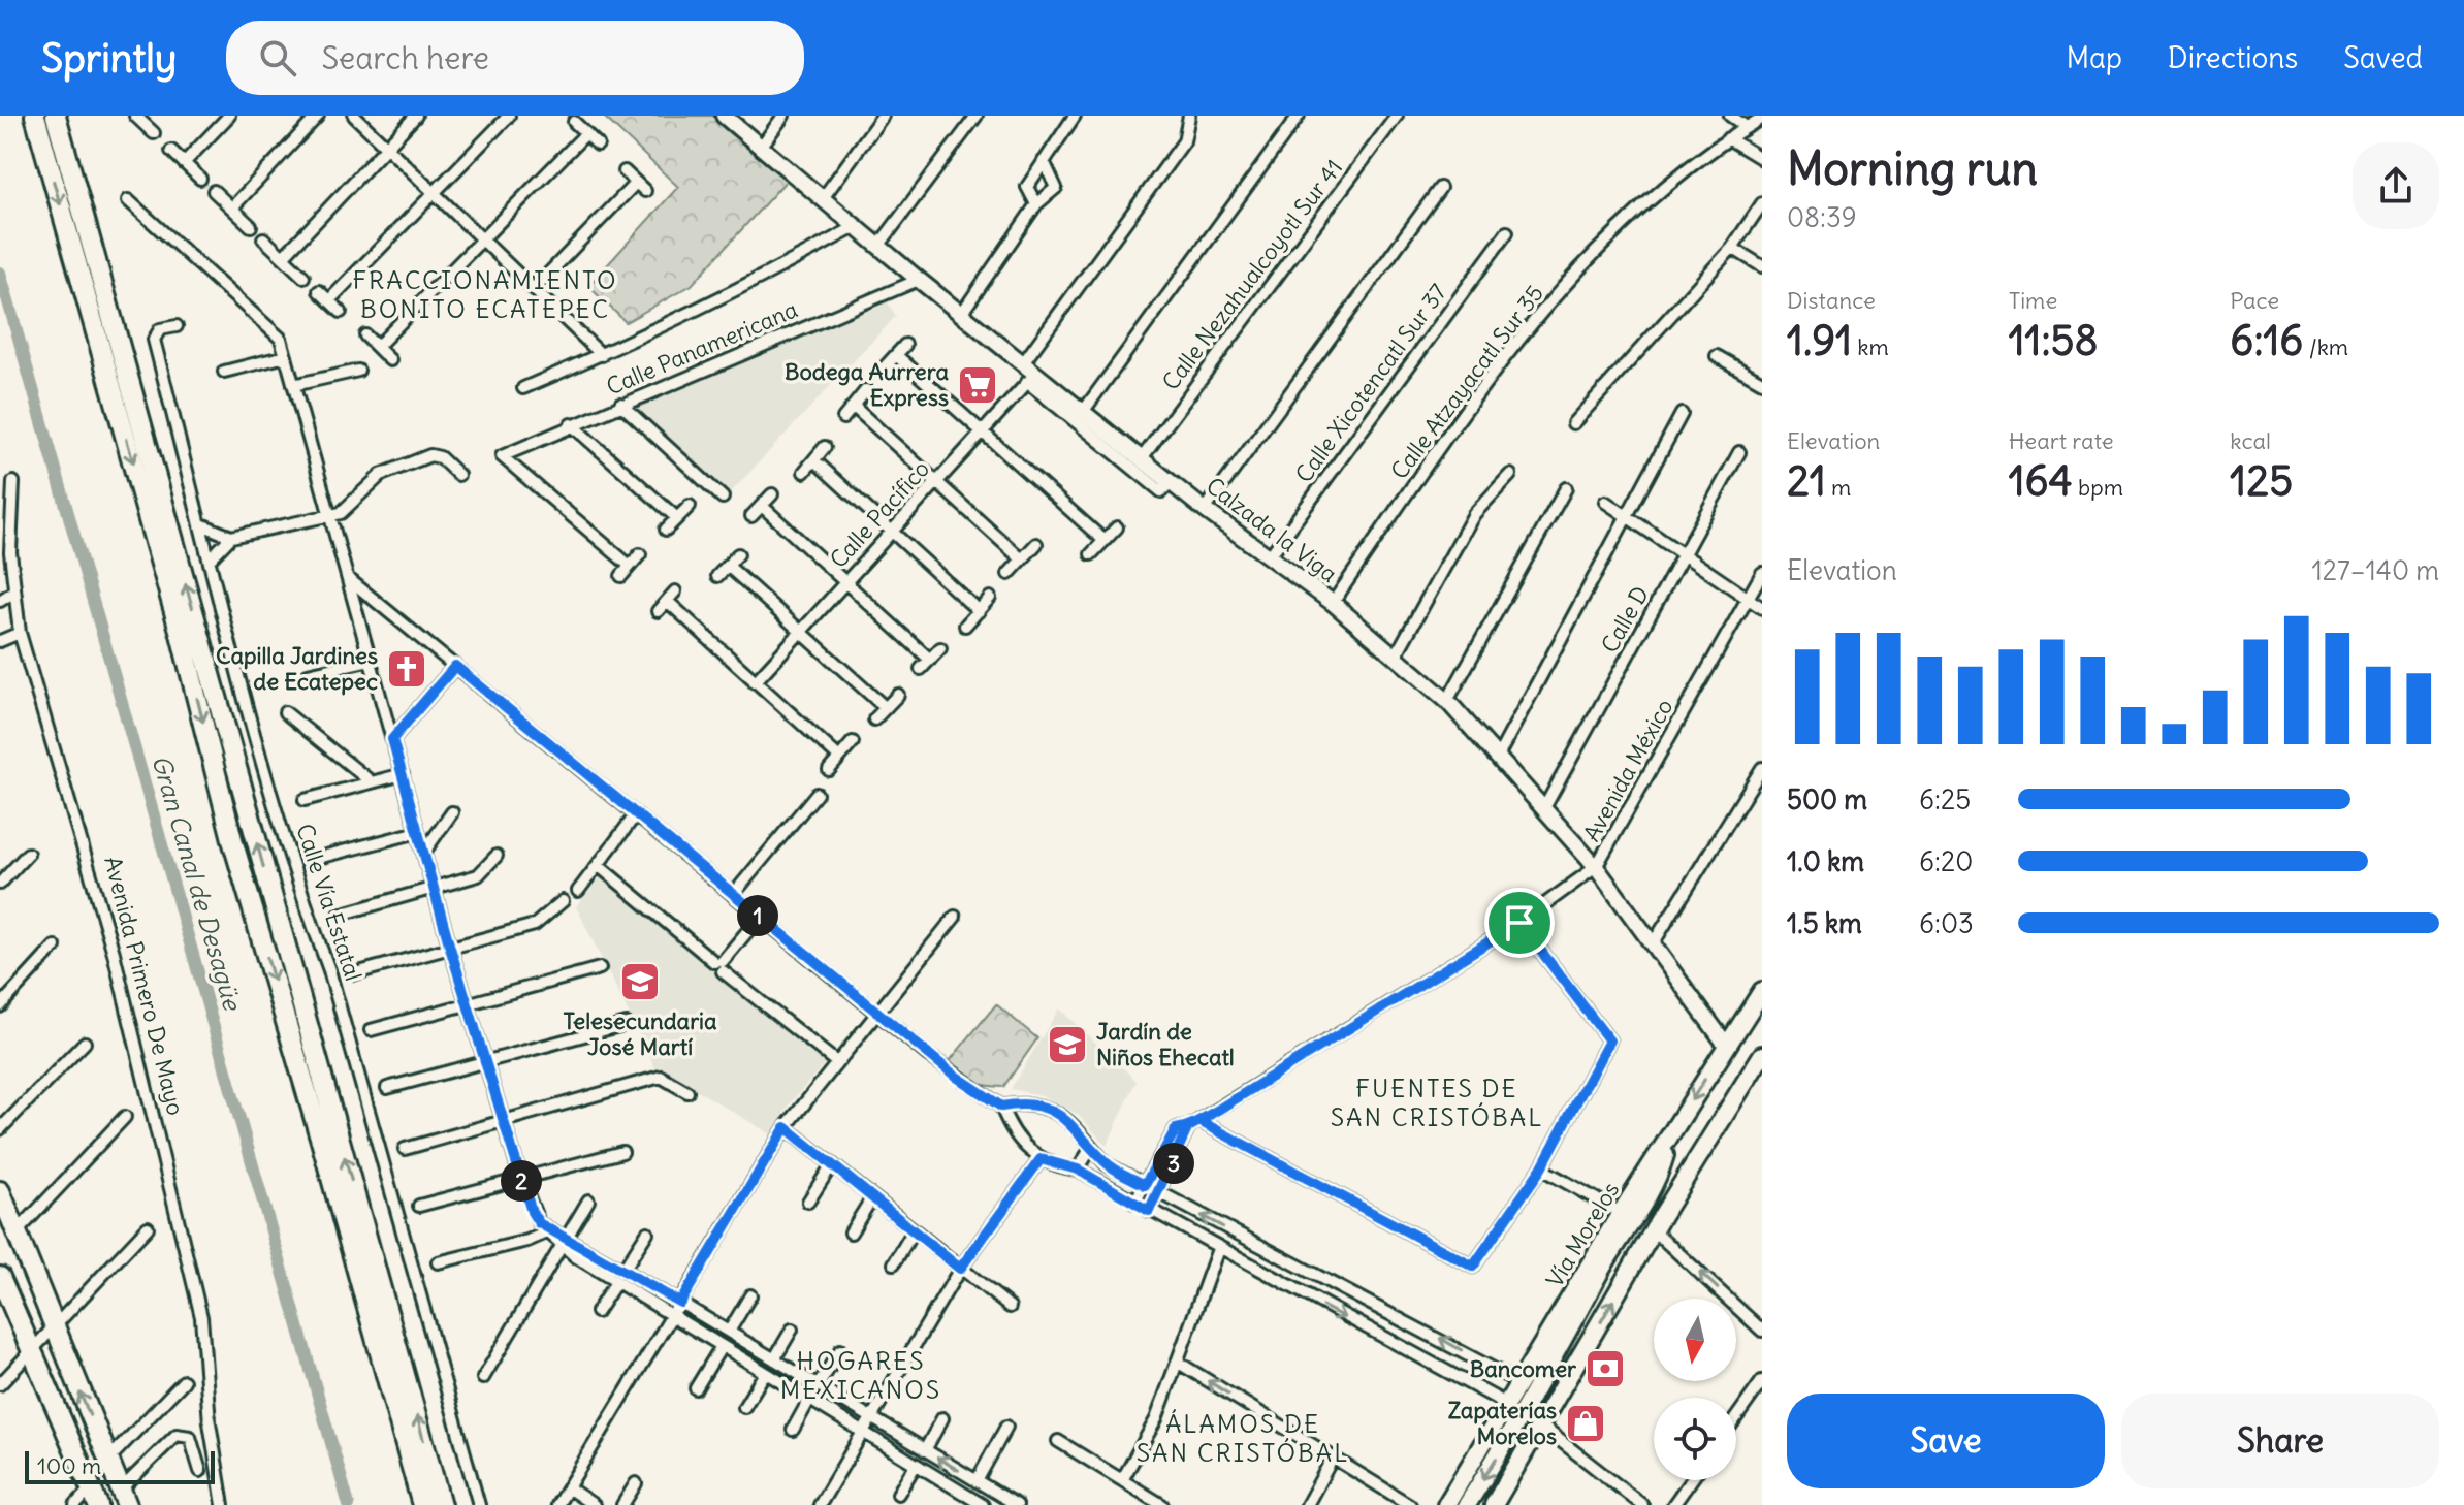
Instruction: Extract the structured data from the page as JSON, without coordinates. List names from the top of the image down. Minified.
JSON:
{"streets":{"main road":["Calzada la Viga","Vía Morelos"],"street":["Calle Nezahualcoyotl Sur 41","Calle Panamericana","Calle Atzayacatl Sur 35","Calle Xicotencatl Sur 37","Calle Pacífico","Calle D","Avenida México","Calle Vía Estatal","Avenida Primero De Mayo"]},"crossings":[["Calle Nezahualcoyotl Sur 41","Calzada la Viga"],["Calle Panamericana","Calzada la Viga"],["Calle Atzayacatl Sur 35","Calzada la Viga"],["Calle Xicotencatl Sur 37","Calzada la Viga"],["Calle Pacífico","Calzada la Viga"],["Calzada la Viga","Calle D"],["Calzada la Viga","Avenida México"],["Calzada la Viga","Vía Morelos"]],"districts":["FRACCIONAMIENTO BONITO ECATEPEC","FUENTES DE SAN CRISTÓBAL","HOGARES MEXICANOS","ÁLAMOS DE SAN CRISTÓBAL"],"water":["Gran Canal de Desagüe"],"places":{"supermarket":["Bodega Aurrera Express"],"church":["Capilla Jardines de Ecatepec"],"school or university":["Telesecundaria José Martí","Jardín de Niños Ehecatl"],"bank":["Bancomer"],"shop":["Zapaterías Morelos"]},"scale_bar":"100 m","north":"bottom","page":{"header":"Sprintly","search":"Search here","nav":["Map","Directions","Saved"],"heading":["Morning run","08:39"],"stats":[["Distance","1.91 km"],["Time","11:58"],["Pace","6:16 /km"],["Elevation","21 m"],["Heart rate","164 bpm"],["kcal","125"]],"chart":["Elevation","127–140 m"],"list":[{"name":"500 m","note":"6:25"},{"name":"1.0 km","note":"6:20"},{"name":"1.5 km","note":"6:03"}],"pins":["1","3","2"],"buttons":["Save","Share"],"scale":"100 m"}}
